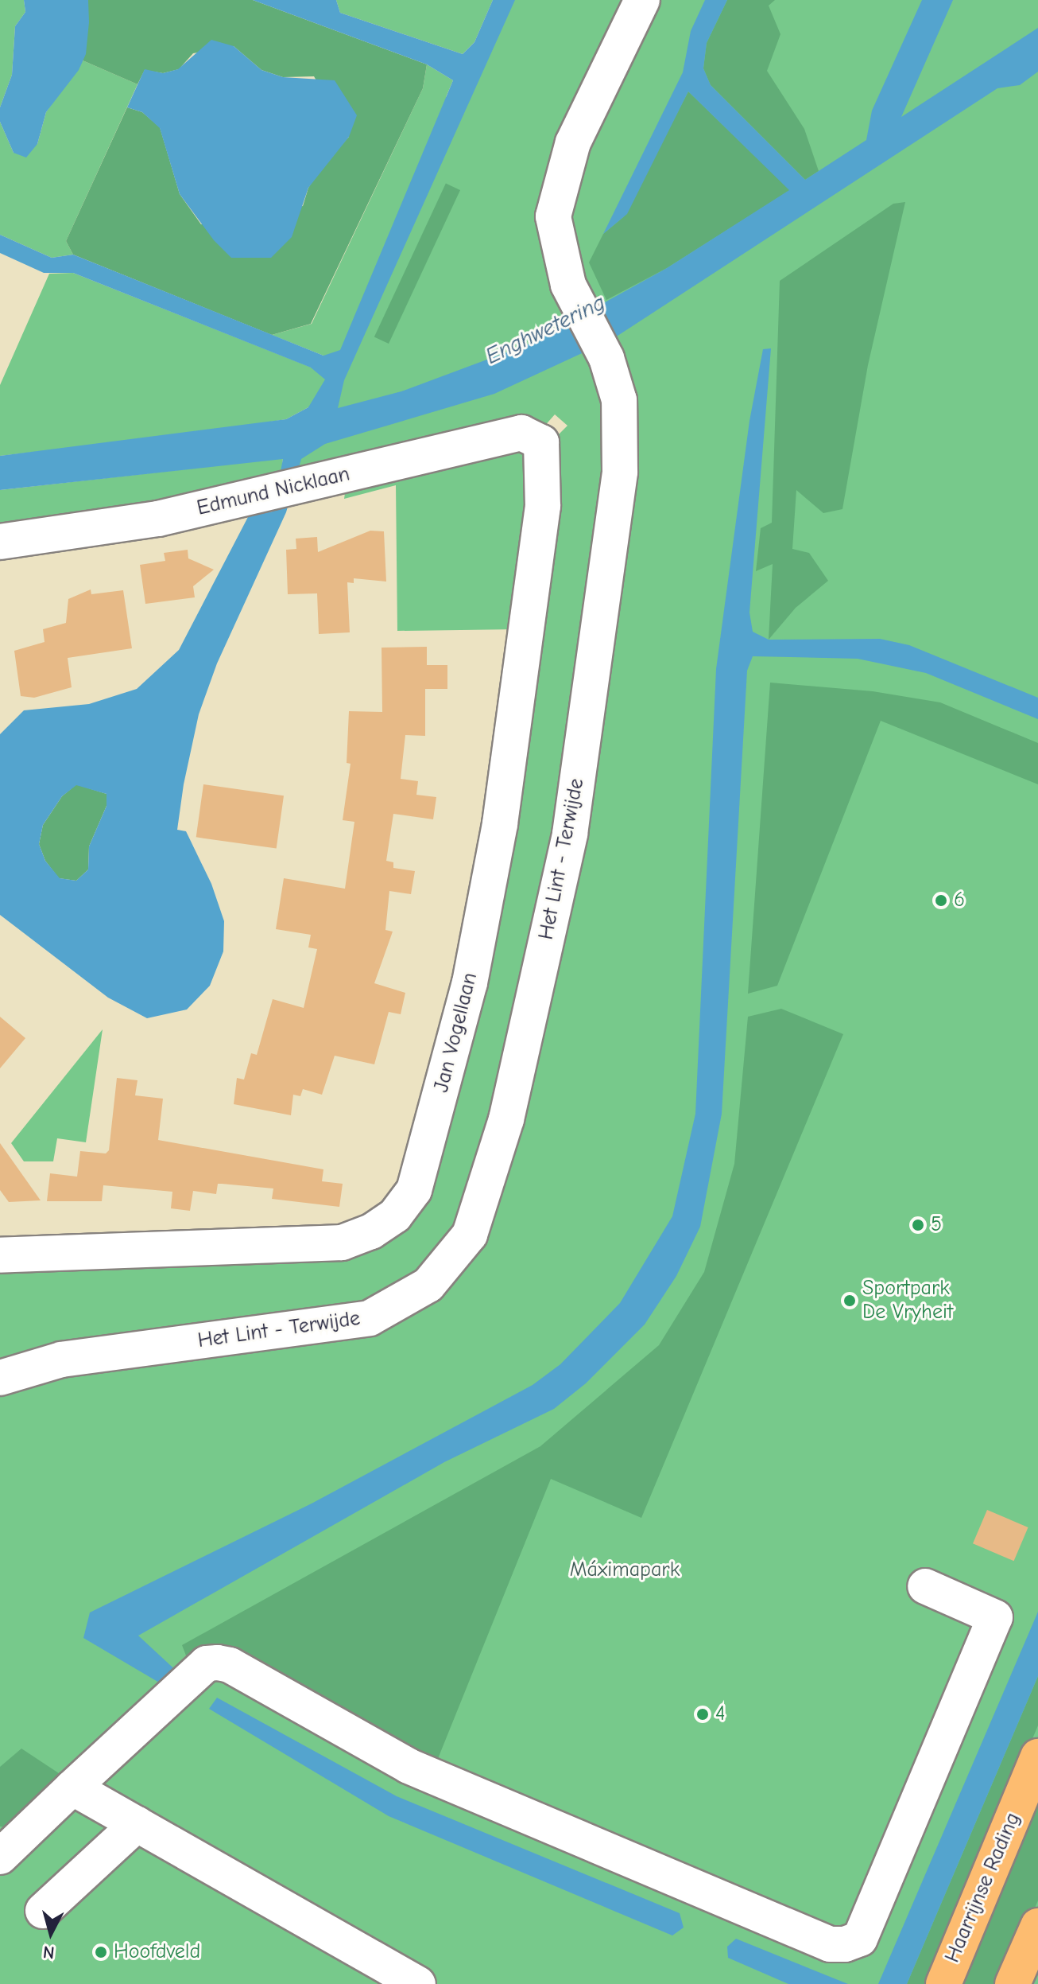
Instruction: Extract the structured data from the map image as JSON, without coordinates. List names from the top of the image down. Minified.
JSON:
{"streets":{"main road":["Haarrijnse Rading"],"street":["Edmund Nicklaan","Het Lint - Terwijde","Jan Vogellaan"]},"crossings":[["Edmund Nicklaan","Jan Vogellaan"]],"water":["Enghwetering"],"parks":["Máximapark"],"places":["6","5","Sportpark De Vryheit","4","Hoofdveld"],"north":"bottom"}
